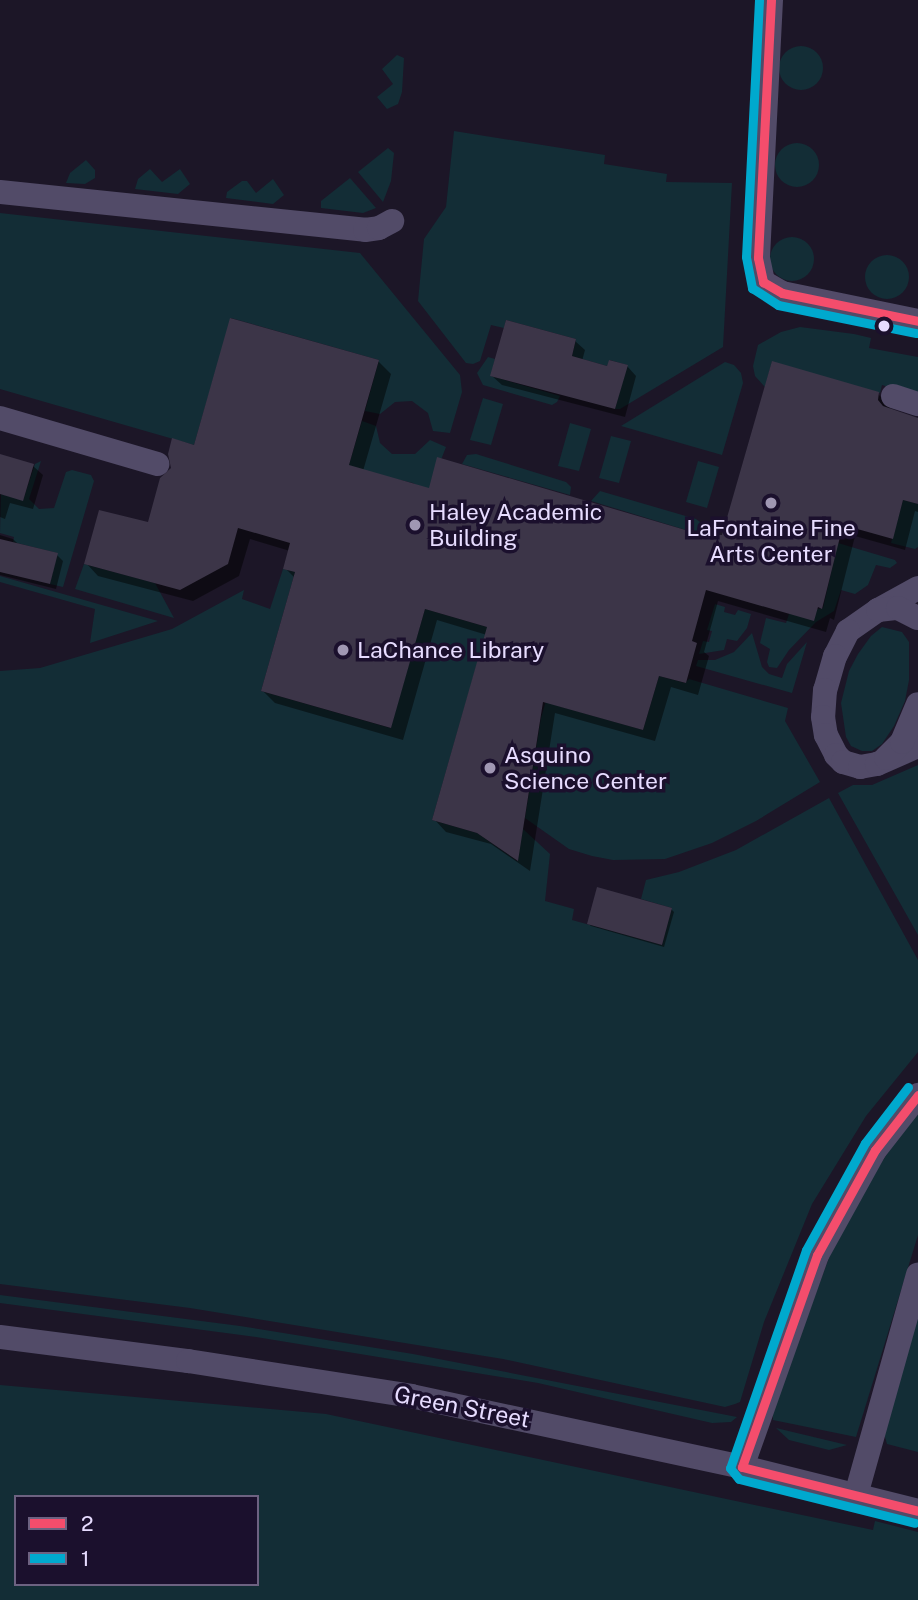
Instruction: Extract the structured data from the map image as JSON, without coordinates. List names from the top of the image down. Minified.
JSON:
{"streets":{"street":["Green Street"]},"places":["LaFontaine Fine Arts Center","Haley Academic Building","LaChance Library","Asquino Science Center"],"lines":["transit line 2","transit line 1"],"legend":["2","1"]}
